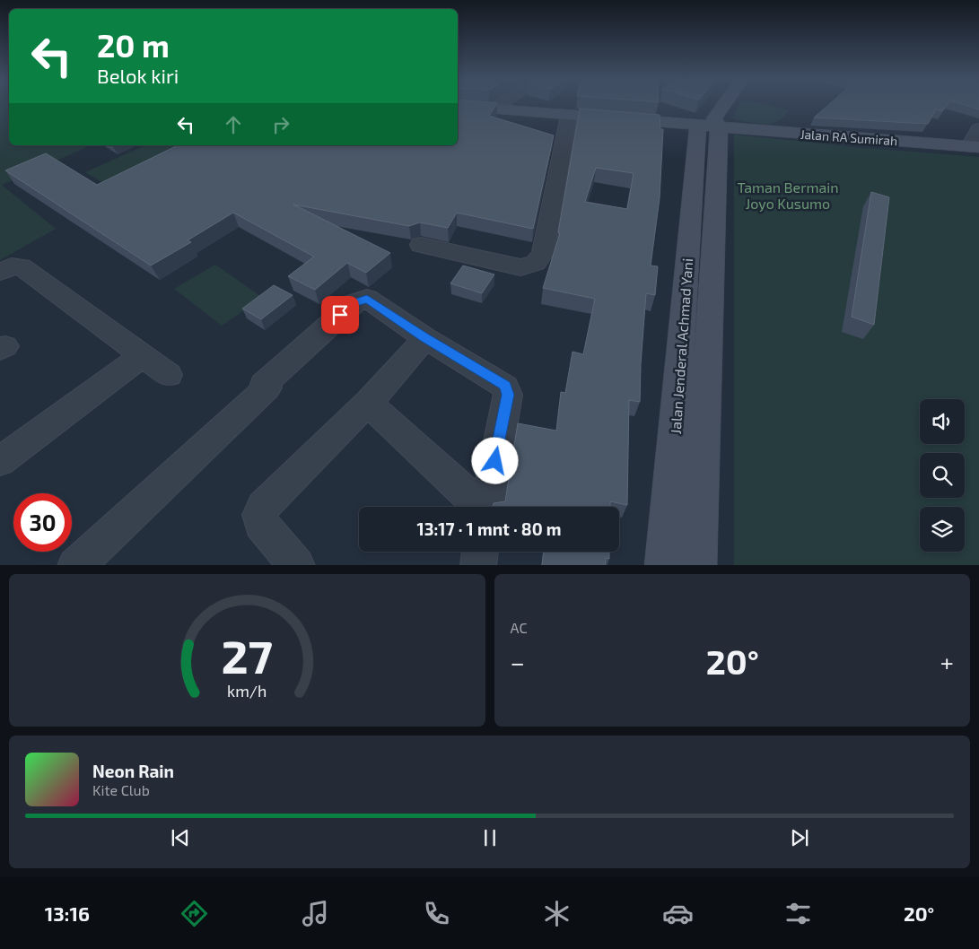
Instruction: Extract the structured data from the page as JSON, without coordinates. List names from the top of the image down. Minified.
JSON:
{"streets":{"main road":["Jalan RA Sumirah","Jalan Jenderal Achmad Yani"]},"crossings":[["Jalan RA Sumirah","Jalan Jenderal Achmad Yani"]],"parks":["Taman Bermain Joyo Kusumo"],"page":{"turn":["20 m","Belok kiri"],"limit":"30","trip":"13:17 · 1 mnt · 80 m","tile":"AC","heat":["−","20°","+"],"song":["Neon Rain","Kite Club"],"tabs":["13:16","20°"],"gauge":["27","km/h"]}}
